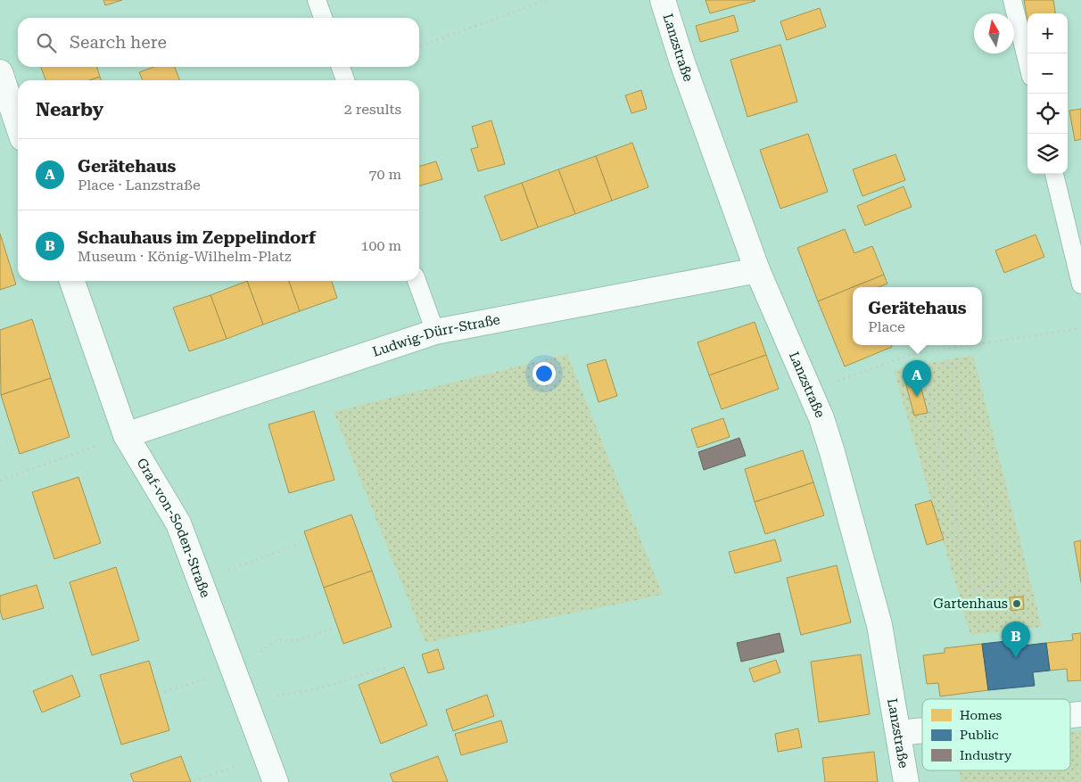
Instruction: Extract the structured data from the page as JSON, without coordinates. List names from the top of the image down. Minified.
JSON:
{"streets":{"street":["Lanzstraße","Ludwig-Dürr-Straße","Graf-von-Soden-Straße"]},"crossings":[["Lanzstraße","Ludwig-Dürr-Straße"],["Ludwig-Dürr-Straße","Graf-von-Soden-Straße"]],"places":["Gartenhaus"],"legend":["Homes","Public","Industry"],"north":"top","page":{"map_buttons":["+","−"],"search":"Search here","heading":["Nearby","2 results"],"list":[{"mark":"A","name":"Gerätehaus","note":"Place · Lanzstraße","value":"70 m"},{"mark":"B","name":"Schauhaus im Zeppelindorf","note":"Museum · König-Wilhelm-Platz","value":"100 m"}],"popup":["Gerätehaus","Place"],"pins":["A","B"]}}
